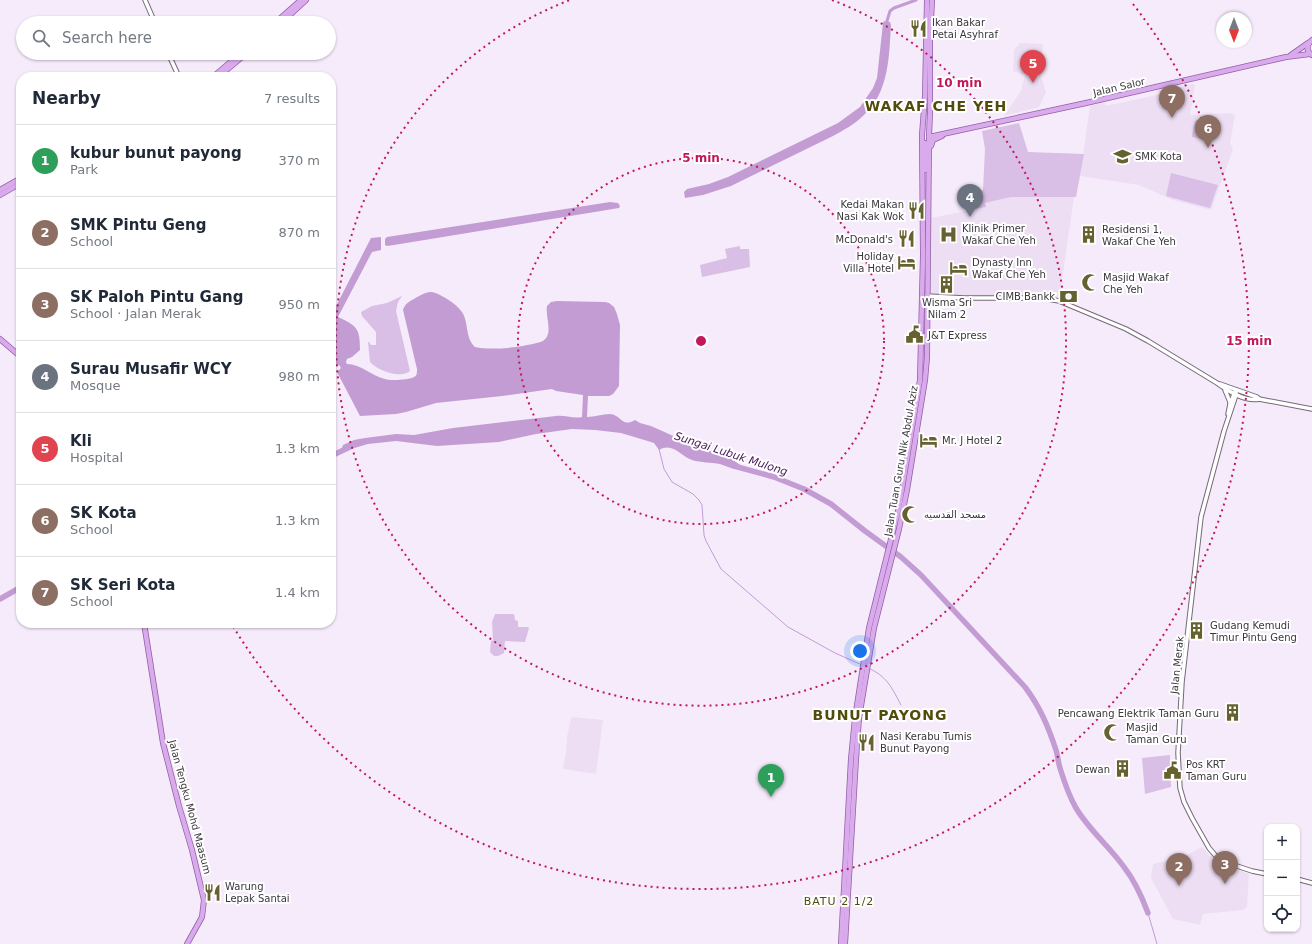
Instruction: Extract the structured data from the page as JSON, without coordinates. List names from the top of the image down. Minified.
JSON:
{"streets":{"main road":["Jalan Salor","Jalan Tuan Guru Nik Abdul Aziz","Jalan Tengku Mohd Maasum"],"street":["Jalan Merak"]},"crossings":[["Jalan Salor","Jalan Tuan Guru Nik Abdul Aziz"]],"districts":["WAKAF CHE YEH","BUNUT PAYONG","BATU 2 1/2"],"water":["Sungai Lubuk Mulong"],"places":{"restaurant":["Ikan Bakar Petai Asyhraf","Kedai Makan Nasi Kak Wok","McDonald's","Nasi Kerabu Tumis Bunut Payong","Warung Lepak Santai"],"school or university":["SMK Kota"],"hospital":["Klinik Primer Wakaf Che Yeh"],"building":["Residensi 1, Wakaf Che Yeh","Wisma Sri Nilam 2","Gudang Kemudi Timur Pintu Geng","Pencawang Elektrik Taman Guru","Dewan"],"hotel":["Holiday Villa Hotel","Dynasty Inn Wakaf Che Yeh","Mr. J Hotel 2"],"mosque":["Masjid Wakaf Che Yeh","مسجد القدسيه","Masjid Taman Guru"],"bank":["CIMB Bankk"],"public building":["J&T Express","Pos KRT Taman Guru"]},"north":"bottom","page":{"search":"Search here","pins":["5","7","6","4","1","3","2"],"heading":["Nearby","7 results"],"list":[{"mark":"1","name":"kubur bunut payong","note":"Park","value":"370 m"},{"mark":"2","name":"SMK Pintu Geng","note":"School","value":"870 m"},{"mark":"3","name":"SK Paloh Pintu Gang","note":"School · Jalan Merak","value":"950 m"},{"mark":"4","name":"Surau Musafir WCY","note":"Mosque","value":"980 m"},{"mark":"5","name":"Kli","note":"Hospital","value":"1.3 km"},{"mark":"6","name":"SK Kota","note":"School","value":"1.3 km"},{"mark":"7","name":"SK Seri Kota","note":"School","value":"1.4 km"}],"map_buttons":["+","−"]},"rings":["10 min","5 min","15 min"]}
